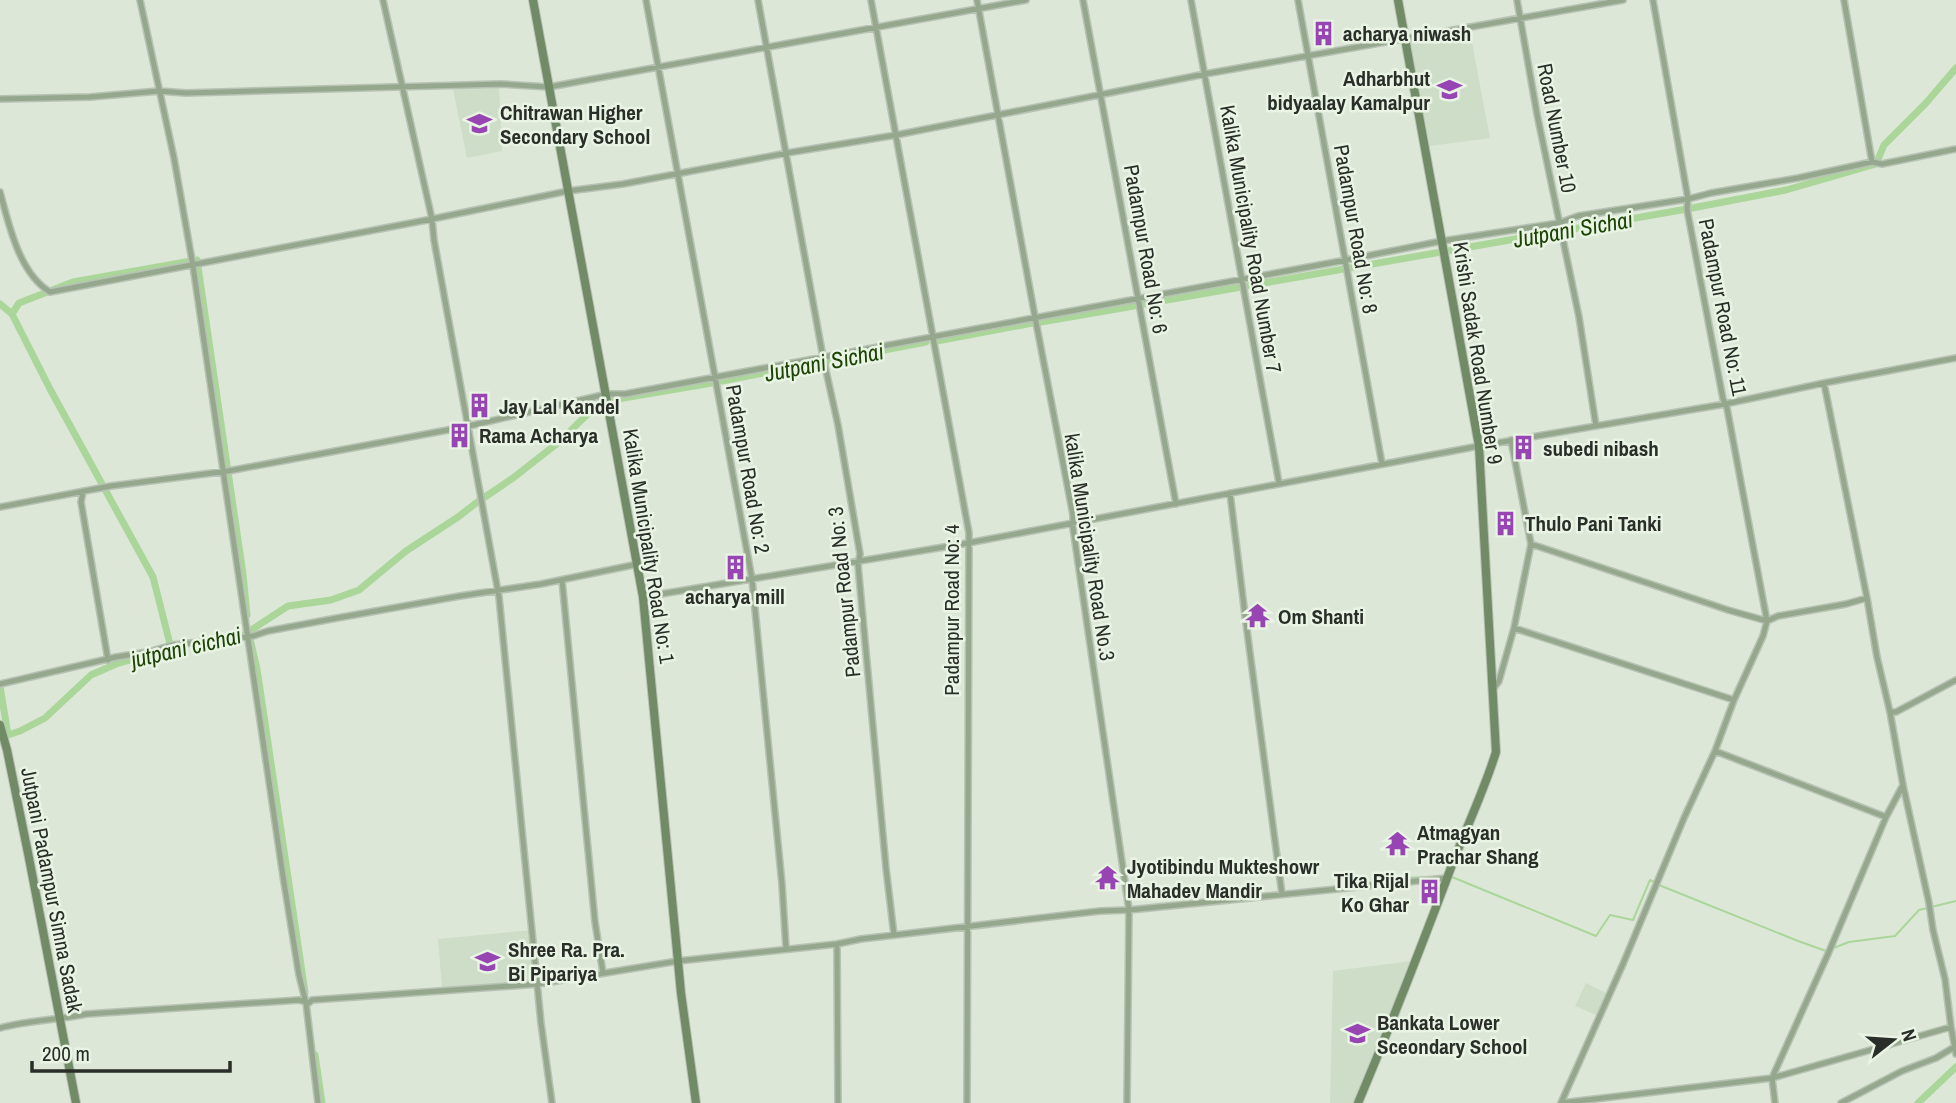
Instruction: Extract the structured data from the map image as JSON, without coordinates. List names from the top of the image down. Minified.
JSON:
{"streets":{"street":["Road Number 10","Padampur Road No: 8","Kalika Municipality Road Number 7","Padampur Road No: 6","Padampur Road No: 11","Krishi Sadak Road Number 9","Padampur Road No: 2","Kalika Municipality Road No: 1","kalika Municipality Road No.3","Padampur Road No: 3","Padampur Road No: 4","Jutpani Padampur Simna Sadak"]},"water":["Jutpani Sichai","jutpani cichai"],"places":{"building":["acharya niwash","Jay Lal Kandel","Rama Acharya","subedi nibash","Thulo Pani Tanki","acharya mill","Tika Rijal Ko Ghar"],"school or university":["Adharbhut bidyaalay Kamalpur","Chitrawan Higher Secondary School","Shree Ra. Pra. Bi Pipariya","Bankata Lower Sceondary School"],"temple":["Om Shanti","Atmagyan Prachar Shang","Jyotibindu Mukteshowr Mahadev Mandir"]},"scale_bar":"200 m","north":"right"}
